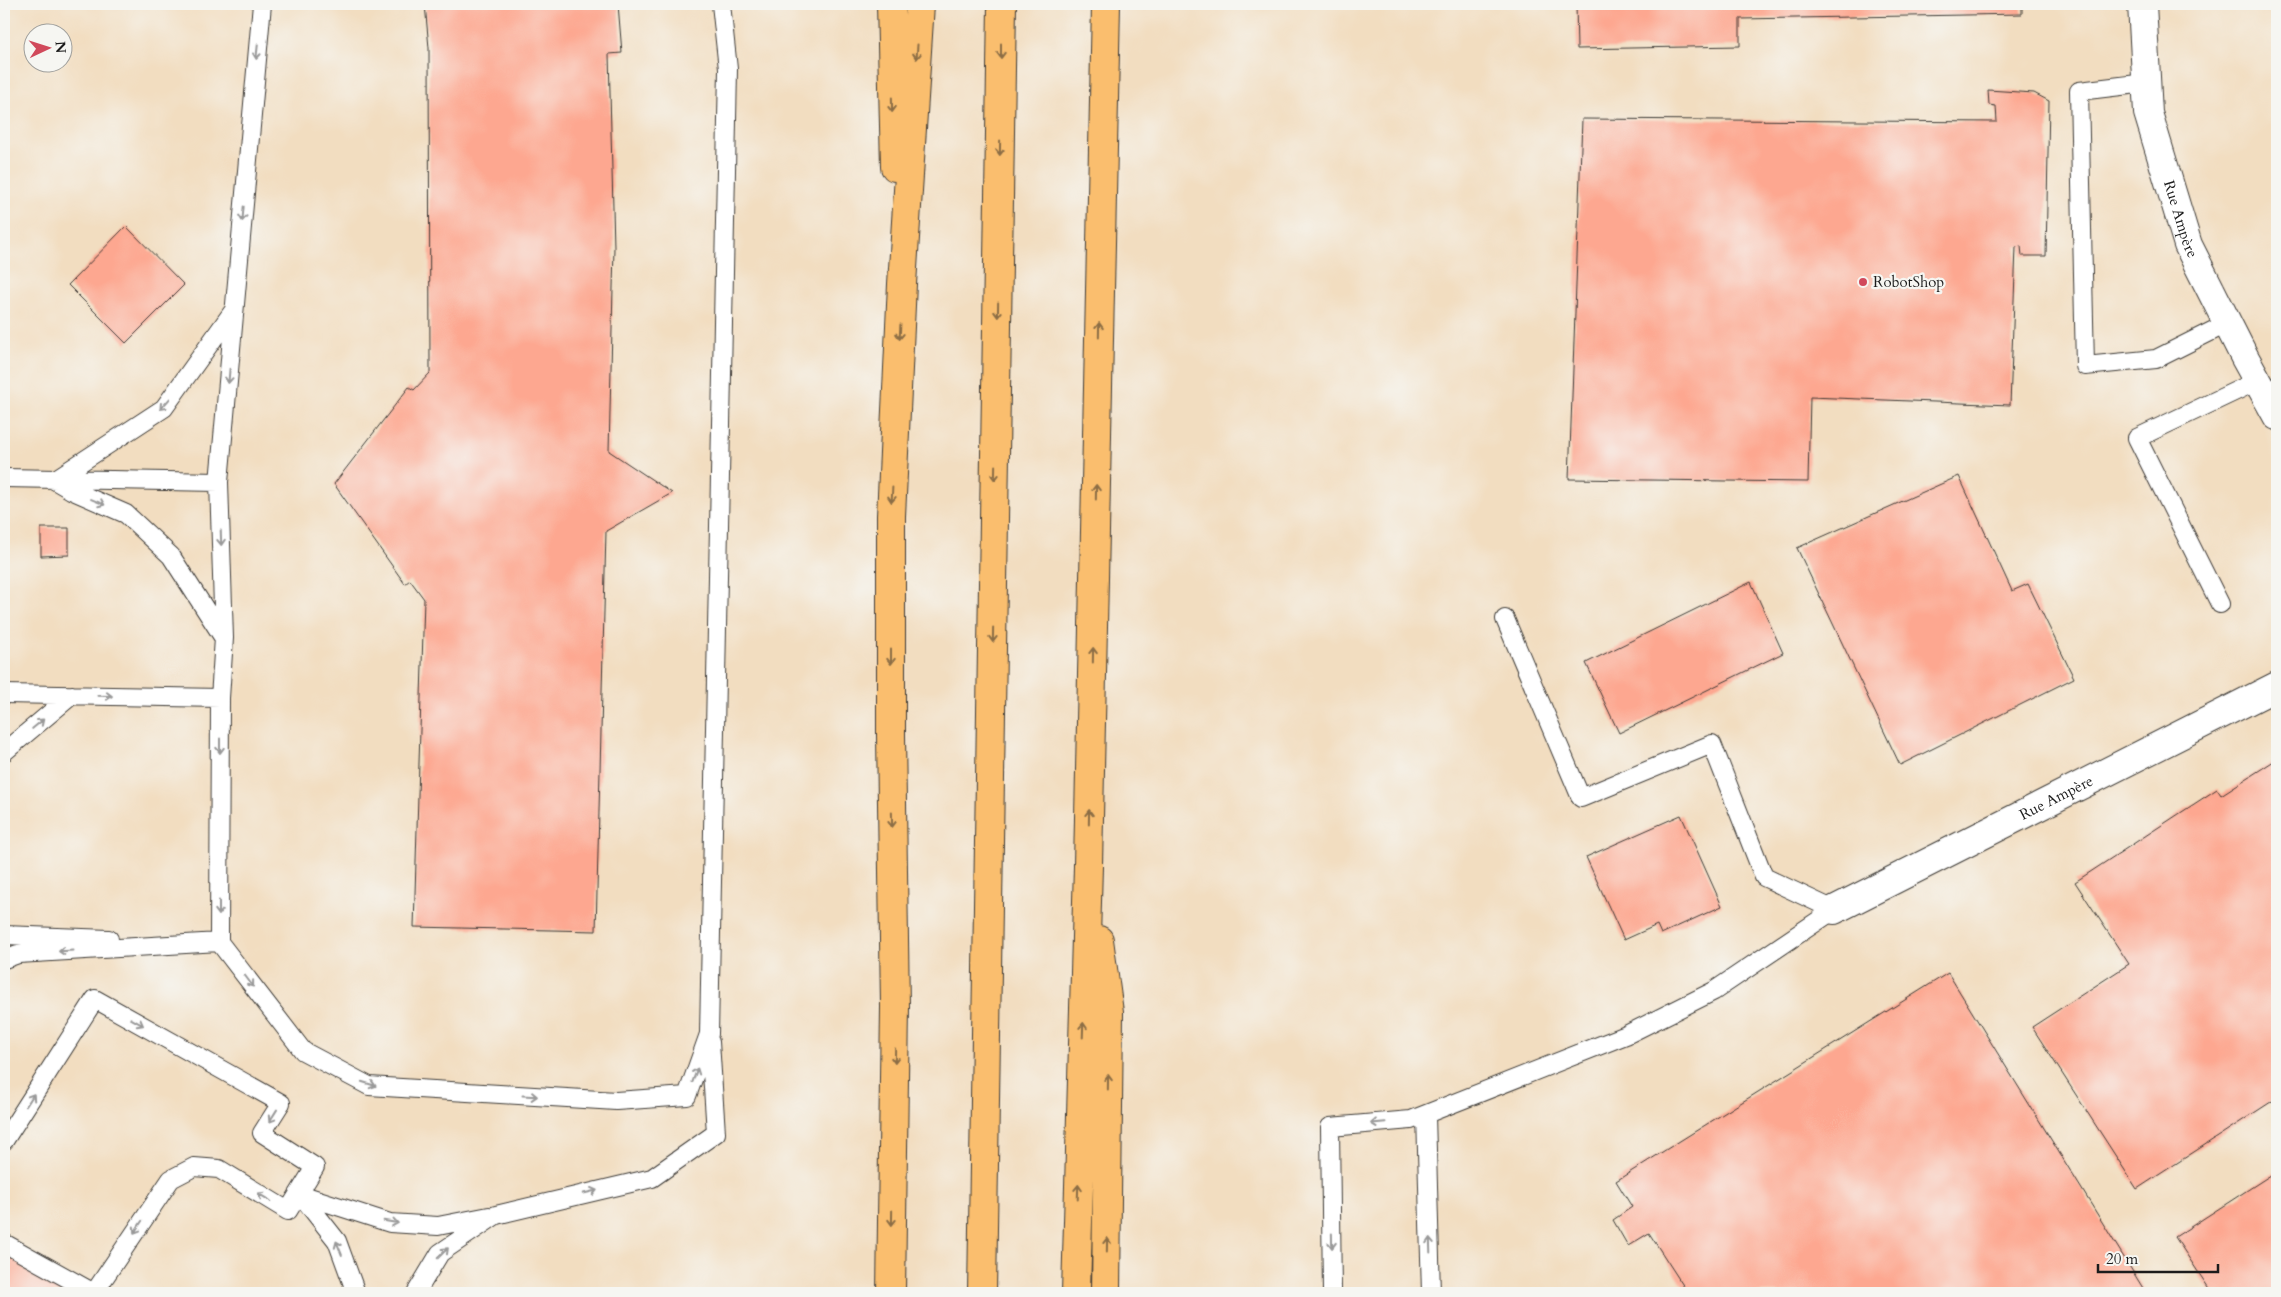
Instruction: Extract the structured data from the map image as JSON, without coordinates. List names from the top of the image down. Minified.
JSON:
{"streets":{"street":["Rue Ampère"]},"places":["RobotShop"],"scale_bar":"20 m","north":"right"}
